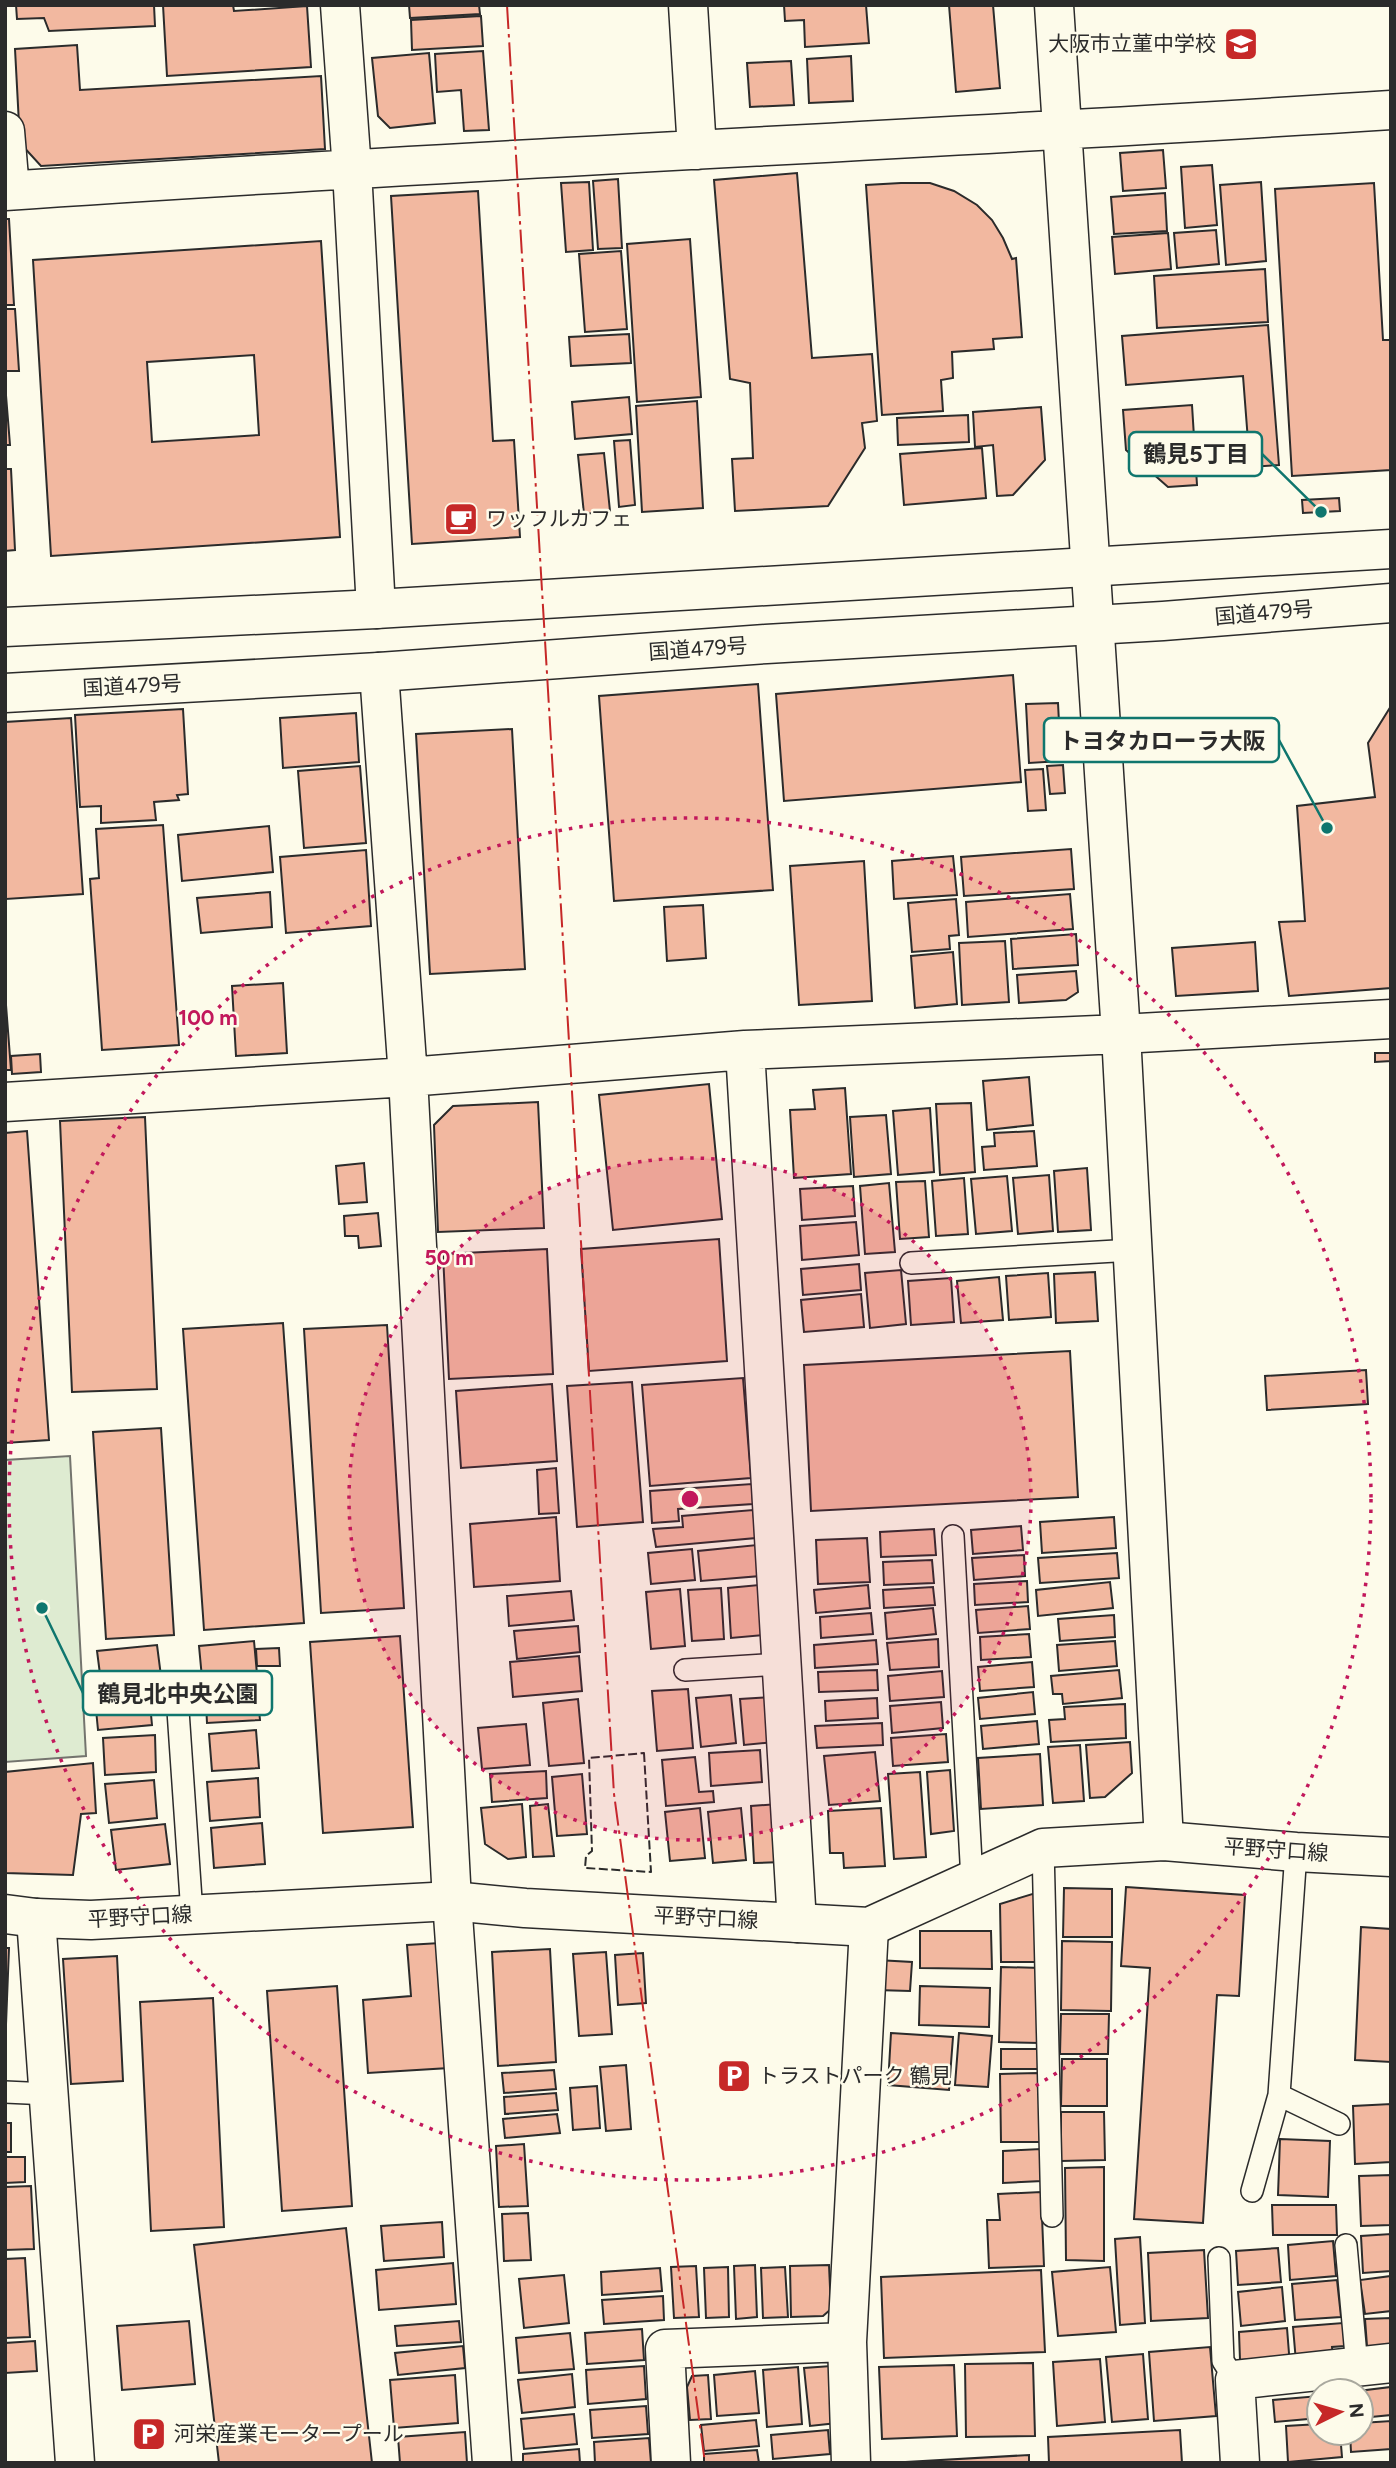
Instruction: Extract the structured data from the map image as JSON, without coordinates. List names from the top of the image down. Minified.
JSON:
{"streets":{"main road":["国道479号","平野守口線"]},"places":{"school or university":["大阪市立菫中学校"],"other":["鶴見5丁目","トヨタカローラ大阪","鶴見北中央公園"],"cafe":["ワッフルカフェ"],"parking":["トラストパーク 鶴見","河栄産業モータープール"]},"north":"right","rings":["100 m","50 m"]}
